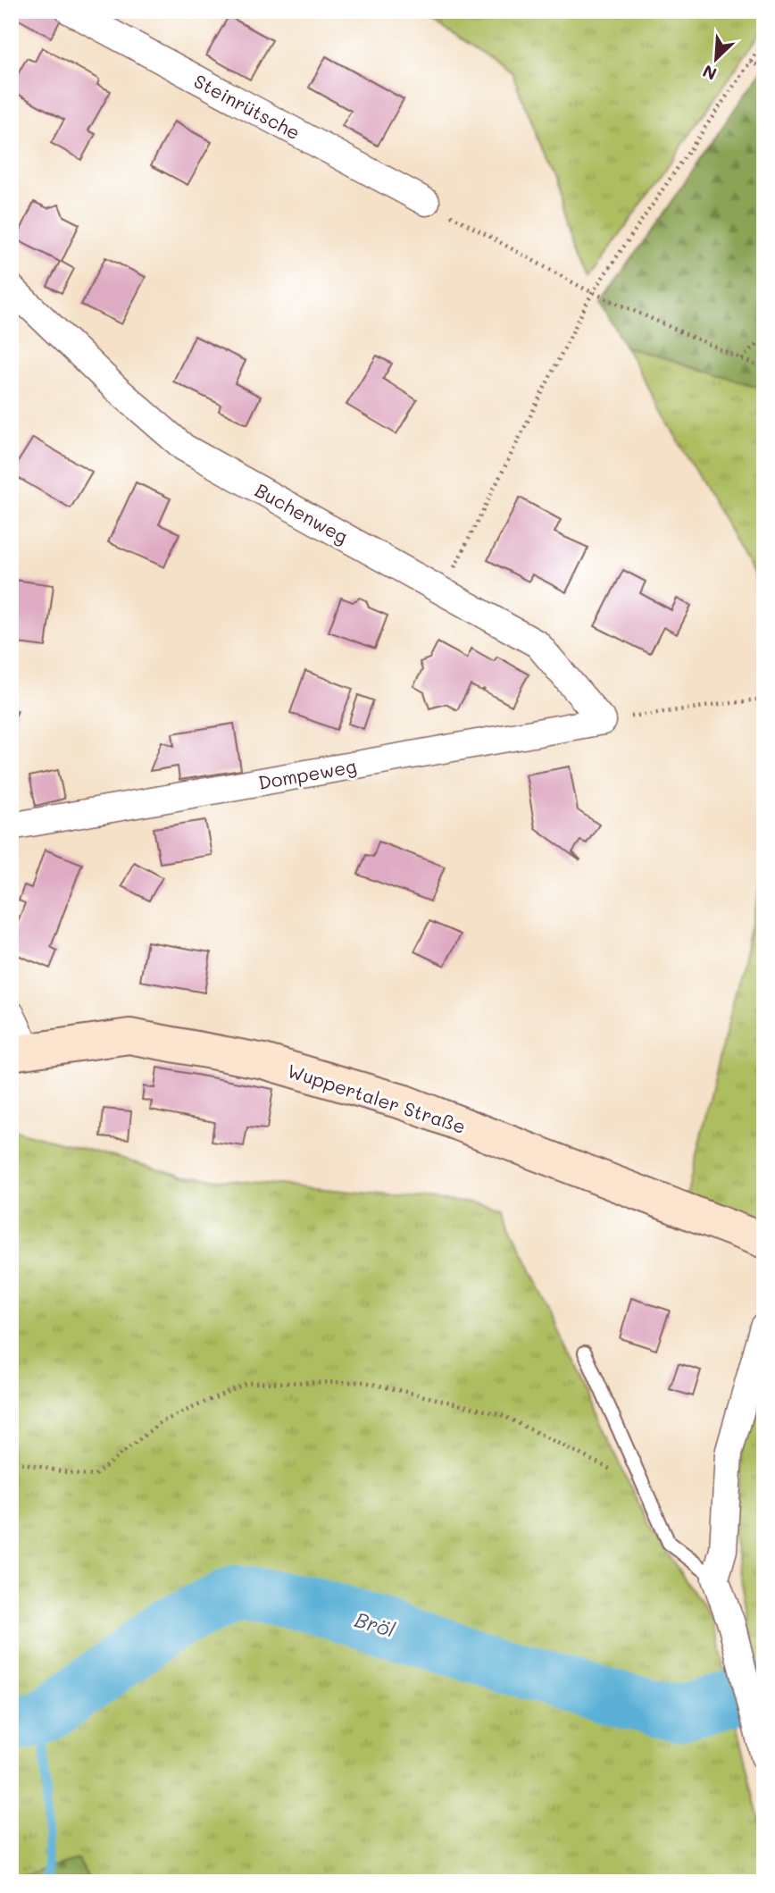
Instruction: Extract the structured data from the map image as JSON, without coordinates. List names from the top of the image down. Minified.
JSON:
{"streets":{"main road":["Wuppertaler Straße"],"street":["Steinrütsche","Buchenweg","Dompeweg"]},"crossings":[["Buchenweg","Dompeweg"]],"water":["Bröl"],"north":"bottom left"}
